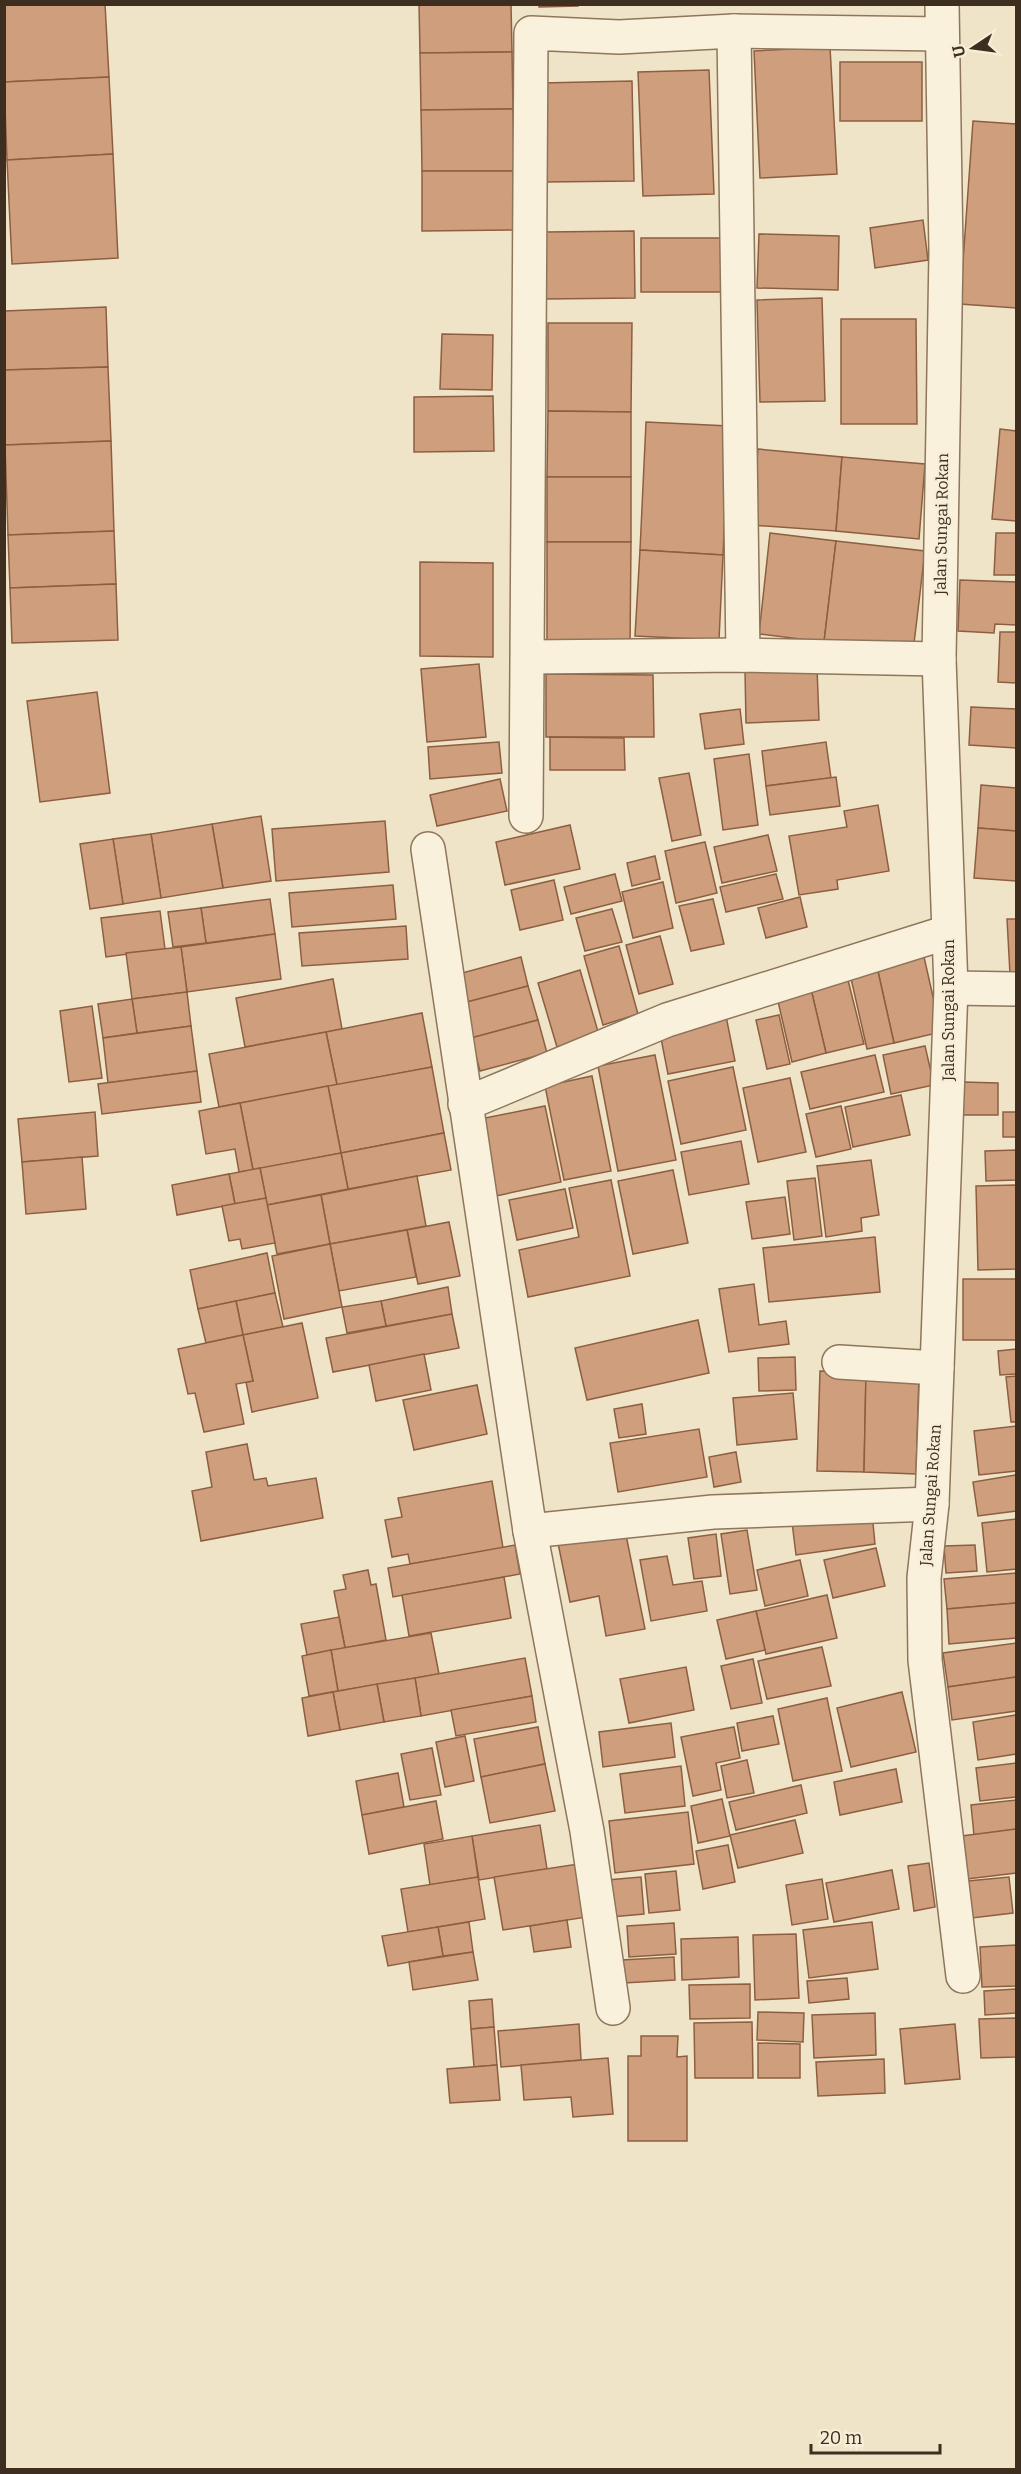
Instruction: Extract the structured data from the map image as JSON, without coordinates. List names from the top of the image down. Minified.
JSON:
{"streets":{"street":["Jalan Sungai Rokan"]},"scale_bar":"20 m","north":"left"}
